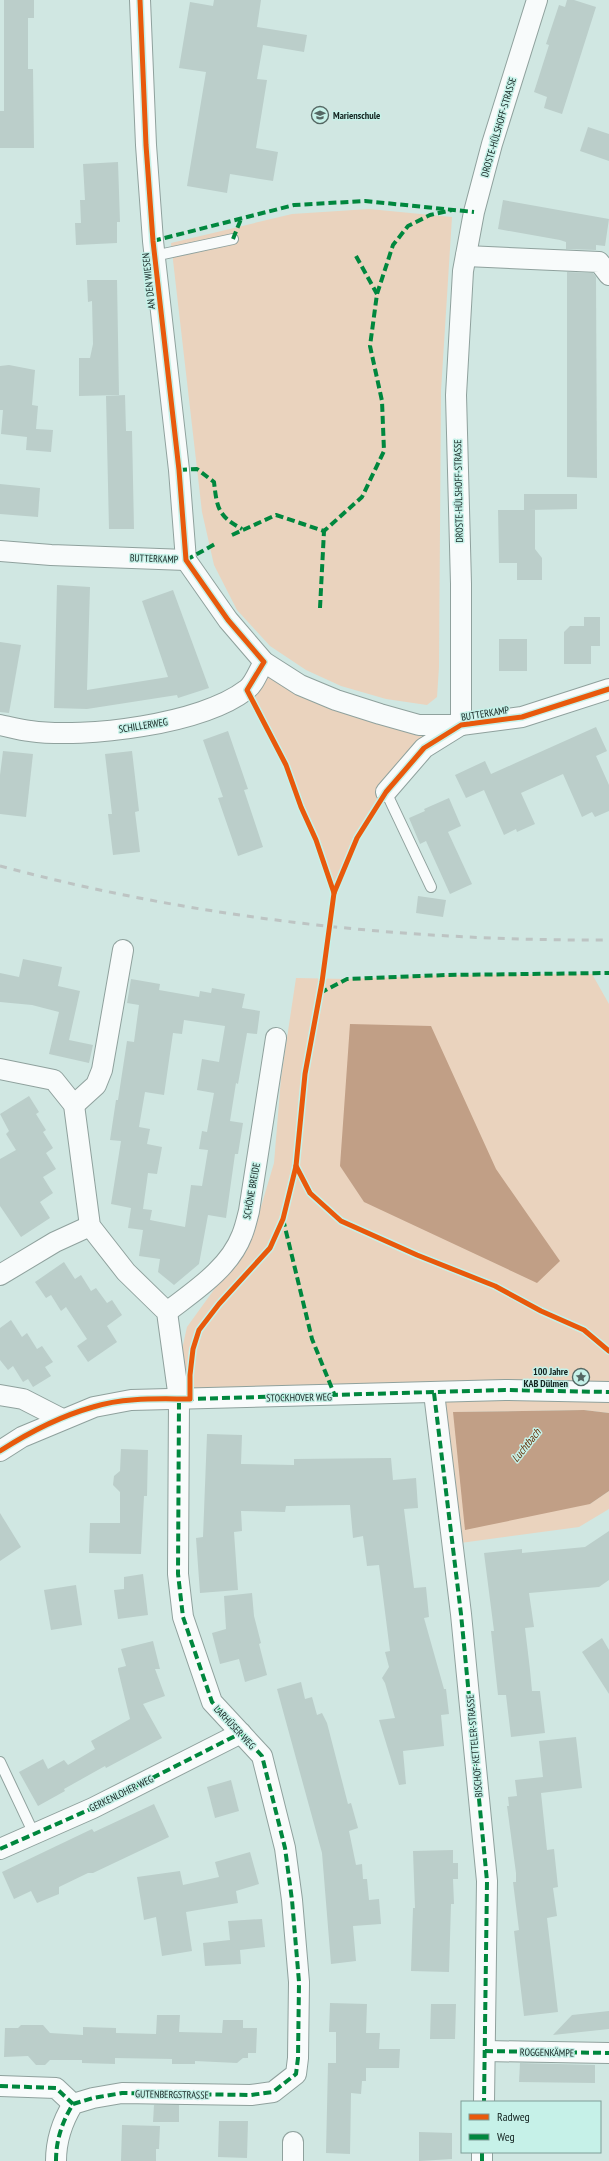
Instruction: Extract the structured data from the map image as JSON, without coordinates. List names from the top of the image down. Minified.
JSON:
{"streets":{"street":["DROSTE-HÜLSHOFF-STRASSE","AN DEN WIESEN","BUTTERKAMP","SCHILLERWEG","SCHÖNE BREIDE","STOCKHOVER WEG","LARHÜSER WEG","BISCHOF-KETTELER-STRASSE","GERKENLOHER WEG","ROGGENKÄMPE","GUTENBERGSTRASSE"]},"crossings":[["DROSTE-HÜLSHOFF-STRASSE","BUTTERKAMP"],["AN DEN WIESEN","BUTTERKAMP"],["BUTTERKAMP","SCHILLERWEG"],["STOCKHOVER WEG","LARHÜSER WEG"],["STOCKHOVER WEG","BISCHOF-KETTELER-STRASSE"],["LARHÜSER WEG","GERKENLOHER WEG"],["LARHÜSER WEG","GUTENBERGSTRASSE"],["BISCHOF-KETTELER-STRASSE","ROGGENKÄMPE"]],"water":["Luchtbach"],"places":{"school or university":["Marienschule"],"place":["100 Jahre KAB Dülmen"]},"legend":["Radweg","Weg"]}
